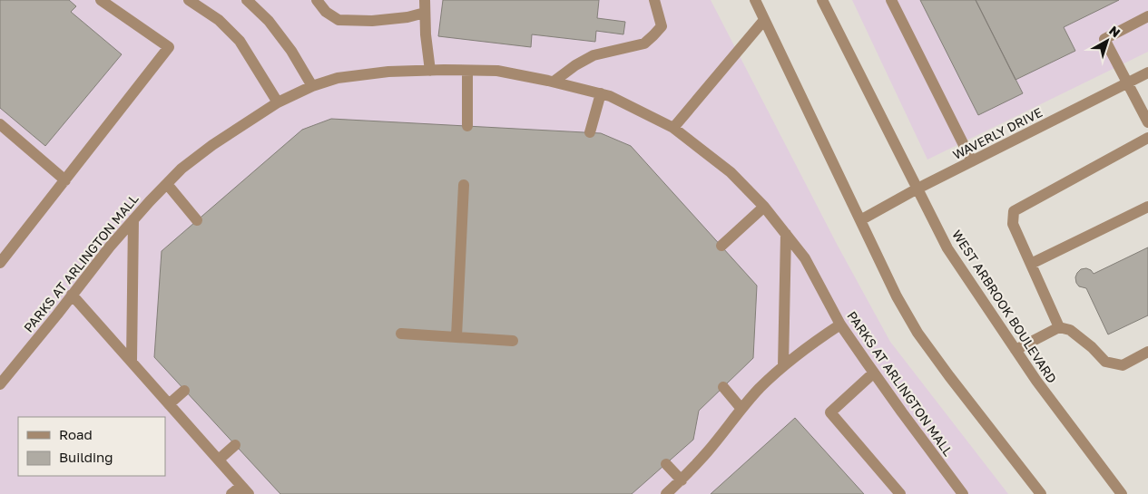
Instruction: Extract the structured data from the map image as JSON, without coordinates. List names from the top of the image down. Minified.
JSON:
{"streets":{"street":["WAVERLY DRIVE","PARKS AT ARLINGTON MALL","WEST ARBROOK BOULEVARD"]},"crossings":[["WAVERLY DRIVE","WEST ARBROOK BOULEVARD"]],"legend":["Road","Building"],"north":"top right"}
